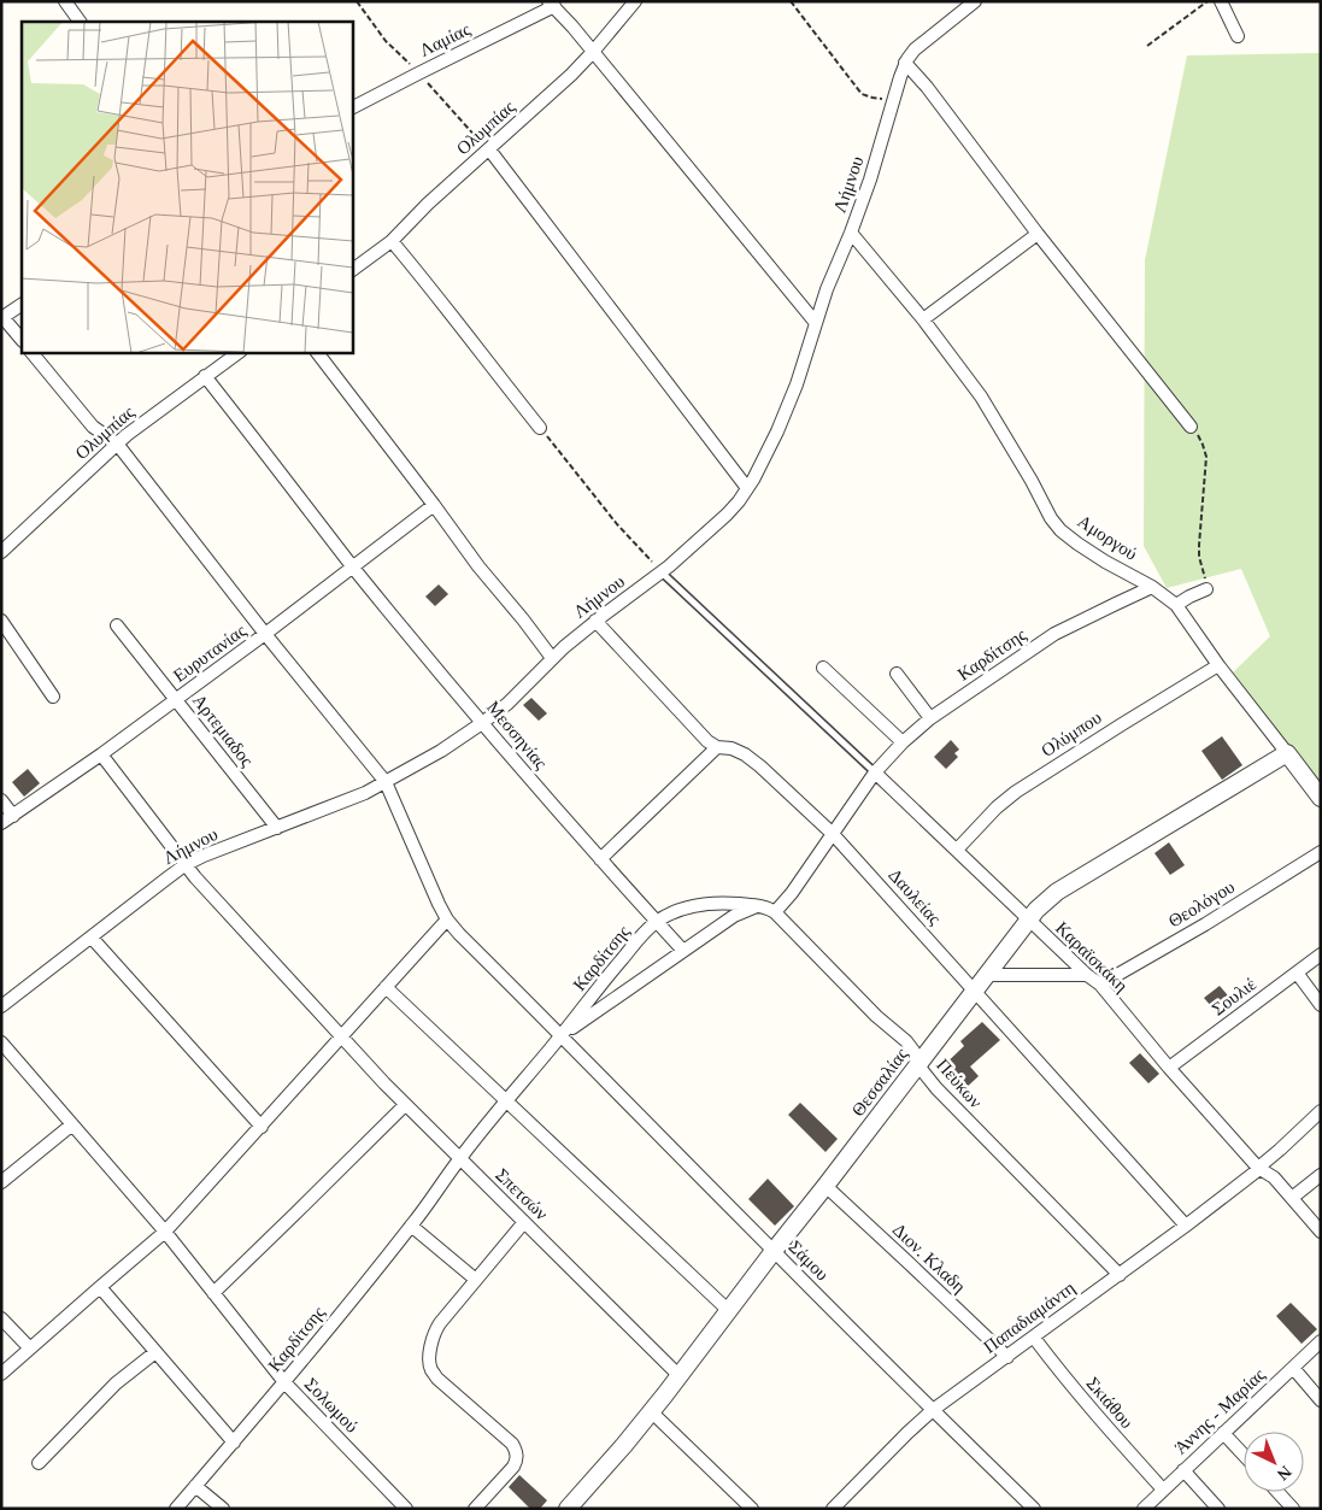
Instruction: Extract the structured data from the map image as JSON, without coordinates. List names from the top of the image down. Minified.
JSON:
{"streets":{"street":["Λαμίας","Ολυμπίας","Λήμνου","Αμοργού","Ευρυτανίας","Καρδίτσης","Αρτεμιαδος","Ολύμπου","Μεσσηνίας","Δαυλείας","Θεολόγου","Καραϊσκάκη","Σουλιέ","Θεσσαλίας","Πεύκων","Σπετσών","Διον. Κλαδη","Σάμου","Παπαδιαμάντη","Σκιάθου","Σολωμού","Άννης - Μαρίας"]},"crossings":[["Ολυμπίας","Μεσσηνίας"],["Ολυμπίας","Σάμου"],["Λήμνου","Αμοργού"],["Λήμνου","Αρτεμιαδος"],["Λήμνου","Μεσσηνίας"],["Λήμνου","Δαυλείας"],["Λήμνου","Σπετσών"],["Λήμνου","Σάμου"],["Αμοργού","Καρδίτσης"],["Αμοργού","Ολύμπου"],["Αμοργού","Θεσσαλίας"],["Ευρυτανίας","Αρτεμιαδος"],["Ευρυτανίας","Μεσσηνίας"],["Ευρυτανίας","Σπετσών"],["Ευρυτανίας","Σάμου"],["Καρδίτσης","Μεσσηνίας"],["Καρδίτσης","Δαυλείας"],["Καρδίτσης","Καραϊσκάκη"],["Καρδίτσης","Πεύκων"],["Καρδίτσης","Σπετσών"],["Καρδίτσης","Σάμου"],["Καρδίτσης","Σολωμού"],["Ολύμπου","Καραϊσκάκη"],["Δαυλείας","Θεσσαλίας"],["Δαυλείας","Παπαδιαμάντη"],["Θεολόγου","Καραϊσκάκη"],["Καραϊσκάκη","Σουλιέ"],["Καραϊσκάκη","Θεσσαλίας"],["Καραϊσκάκη","Παπαδιαμάντη"],["Θεσσαλίας","Πεύκων"],["Θεσσαλίας","Σπετσών"],["Θεσσαλίας","Διον. Κλαδη"],["Θεσσαλίας","Σάμου"],["Πεύκων","Παπαδιαμάντη"],["Διον. Κλαδη","Παπαδιαμάντη"],["Σάμου","Παπαδιαμάντη"],["Παπαδιαμάντη","Σκιάθου"],["Σκιάθου","Άννης - Μαρίας"]],"north":"bottom right"}
